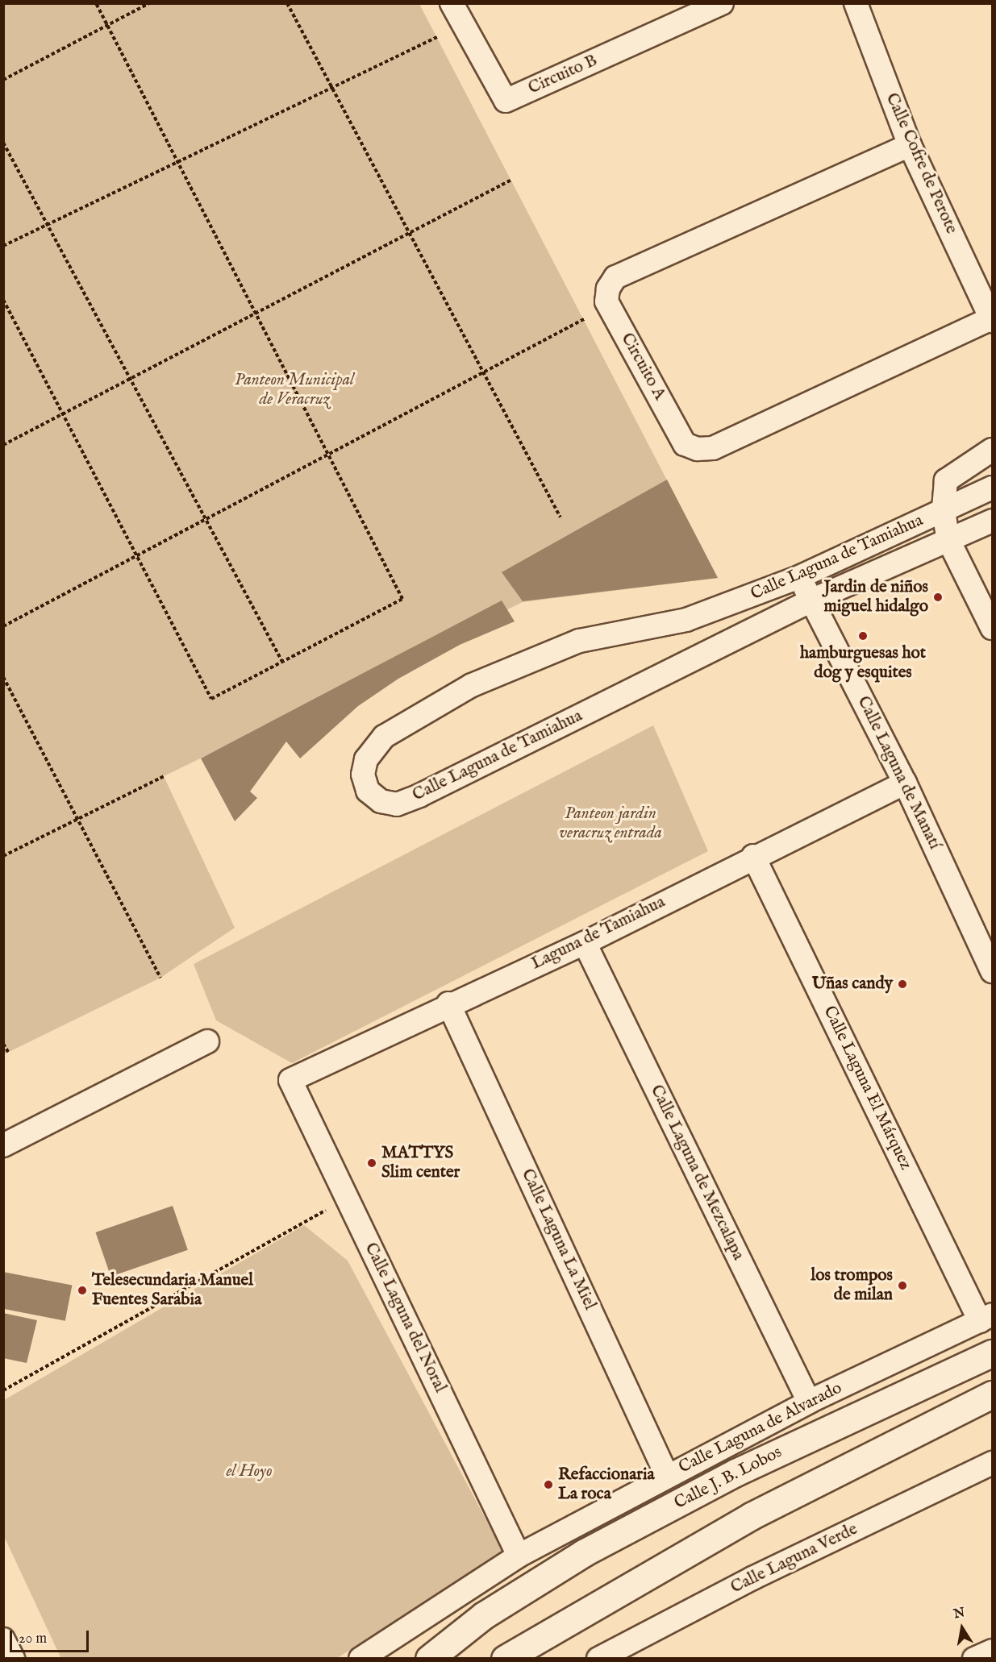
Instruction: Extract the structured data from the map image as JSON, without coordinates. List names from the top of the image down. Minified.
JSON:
{"streets":{"main road":["Calle J. B. Lobos"],"street":["Circuito B","Calle Cofre de Perote","Circuito A","Calle Laguna de Tamiahua","Calle Laguna de Manatí","Laguna de Tamiahua","Calle Laguna El Márquez","Calle Laguna de Mezcalapa","Calle Laguna La Miel","Calle Laguna del Noral","Calle Laguna de Alvarado","Calle Laguna Verde"]},"crossings":[["Calle Cofre de Perote","Circuito A"],["Calle Laguna de Tamiahua","Calle Laguna de Manatí"],["Calle Laguna de Manatí","Laguna de Tamiahua"],["Laguna de Tamiahua","Calle Laguna El Márquez"],["Laguna de Tamiahua","Calle Laguna de Mezcalapa"],["Laguna de Tamiahua","Calle Laguna La Miel"],["Laguna de Tamiahua","Calle Laguna del Noral"],["Calle Laguna El Márquez","Calle Laguna de Alvarado"],["Calle Laguna de Mezcalapa","Calle Laguna de Alvarado"],["Calle Laguna La Miel","Calle Laguna de Alvarado"],["Calle Laguna del Noral","Calle Laguna de Alvarado"]],"parks":["Panteon Municipal de Veracruz","Panteon jardin veracruz entrada","el Hoyo"],"places":["Jardin de niños miguel hidalgo","hamburguesas hot dog y esquites","Uñas candy","MATTYS Slim center","los trompos de milan","Telesecundaria Manuel Fuentes Sarabia","Refaccionaria La roca"],"scale_bar":"20 m","north":"top"}
